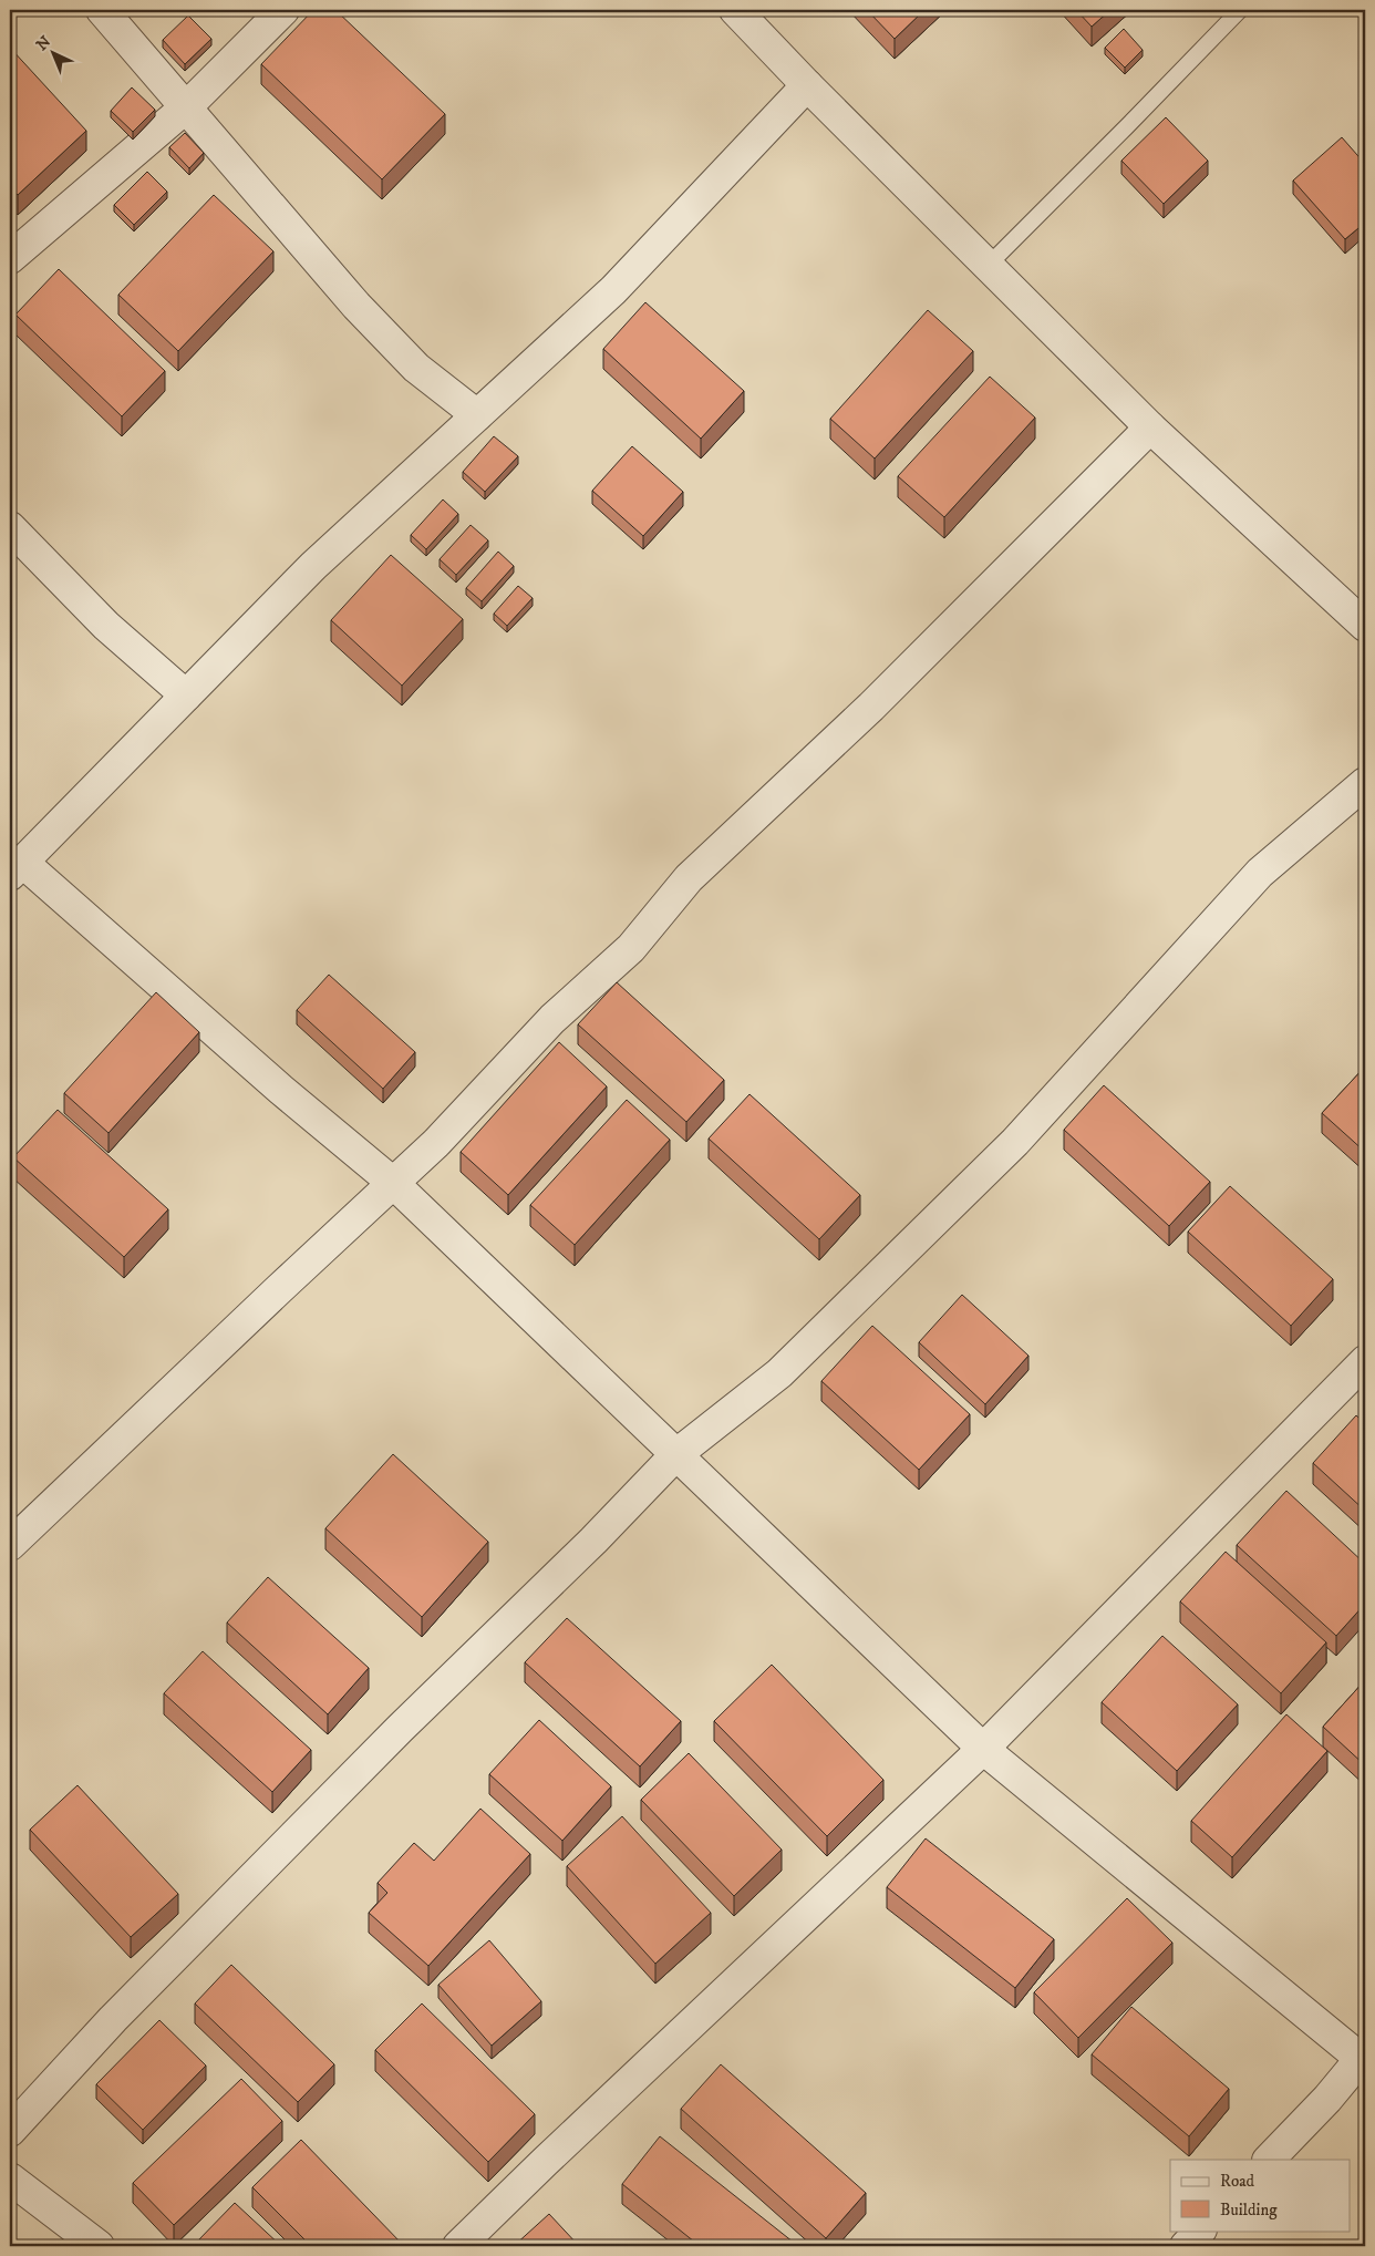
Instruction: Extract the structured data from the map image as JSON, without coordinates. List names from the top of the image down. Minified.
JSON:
{"legend":["Road","Building"],"north":"top left"}
